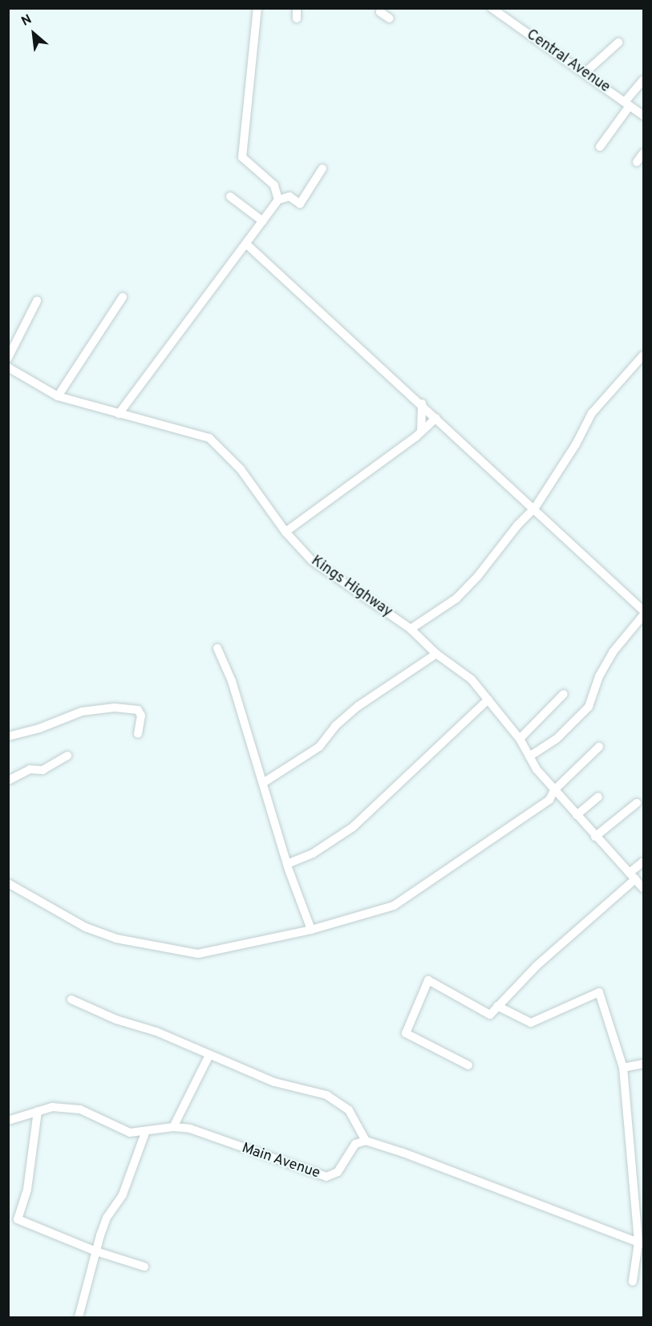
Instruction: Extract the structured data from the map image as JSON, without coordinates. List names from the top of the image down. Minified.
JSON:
{"streets":{"street":["Central Avenue","Kings Highway","Main Avenue"]},"north":"top left"}
